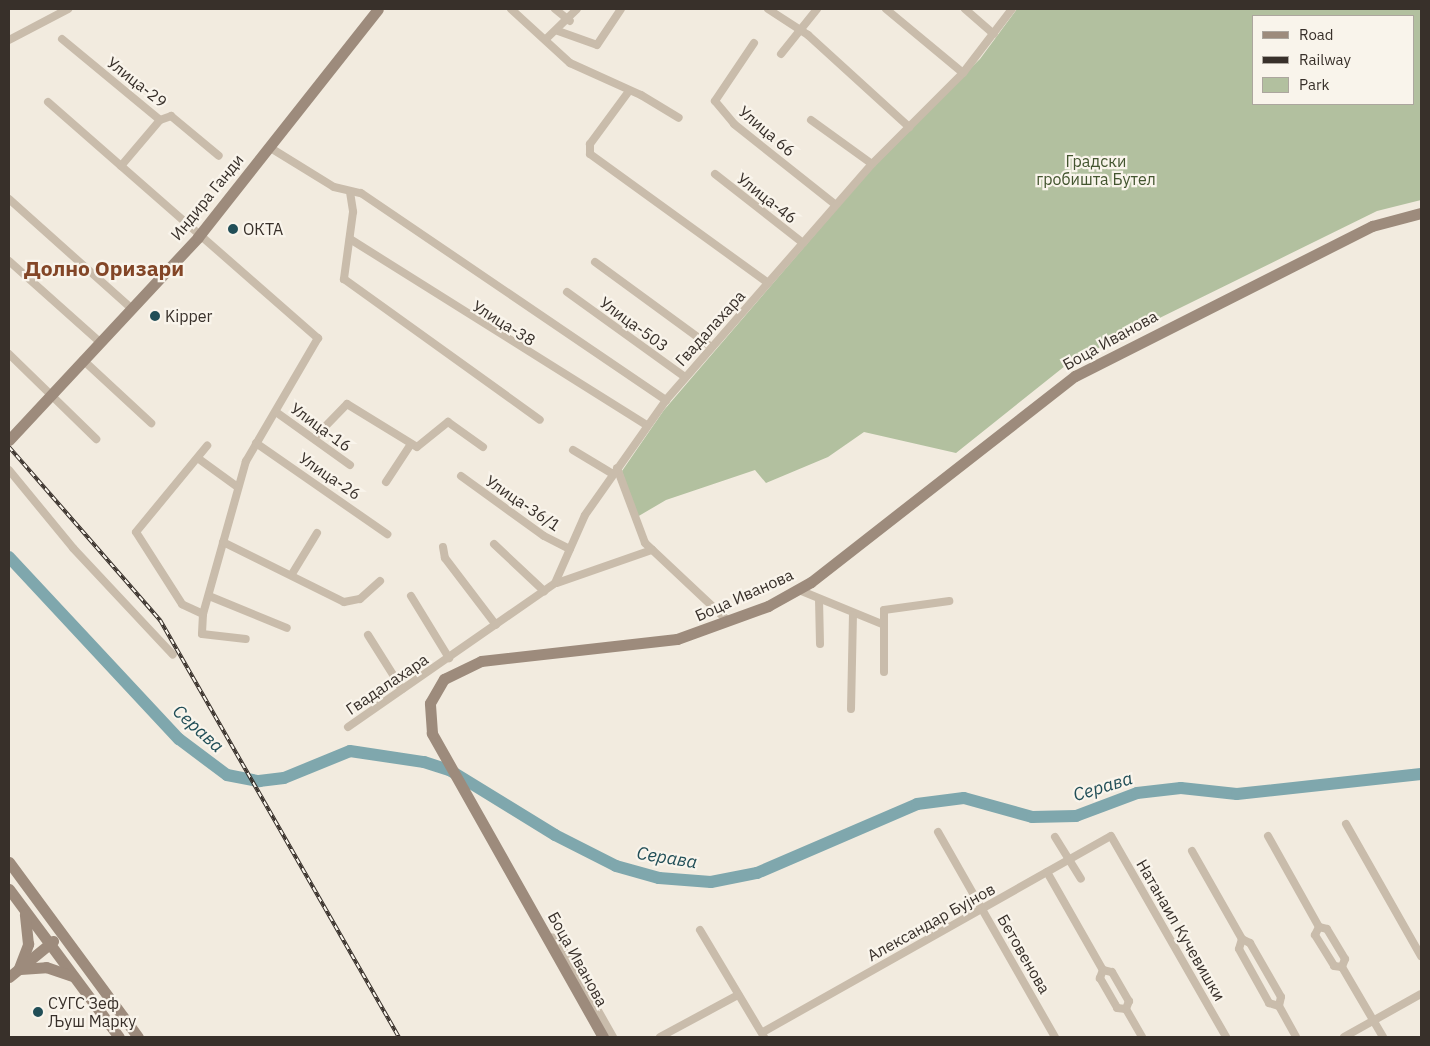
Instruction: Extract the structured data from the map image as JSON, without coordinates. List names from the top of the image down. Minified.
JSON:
{"streets":{"street":["Улица-29","Улица 66","Индира Ганди","Улица-46","Улица-38","Улица-503","Гвадалахара","Боца Иванова","Улица-16","Улица-26","Улица-36/1","Александар Бујнов","Натанаил Кучевишки","Бетовенова"]},"crossings":[["Улица 66","Гвадалахара"],["Улица-46","Гвадалахара"],["Улица-38","Гвадалахара"],["Улица-503","Гвадалахара"],["Гвадалахара","Боца Иванова"],["Гвадалахара","Улица-36/1"],["Александар Бујнов","Натанаил Кучевишки"],["Александар Бујнов","Бетовенова"]],"districts":["Долно Оризари"],"water":["Серава"],"parks":["Градски гробишта Бутел"],"places":["ОКТА","Kipper","СУГС Зеф Љуш Марку"],"legend":["Road","Railway","Park"]}
